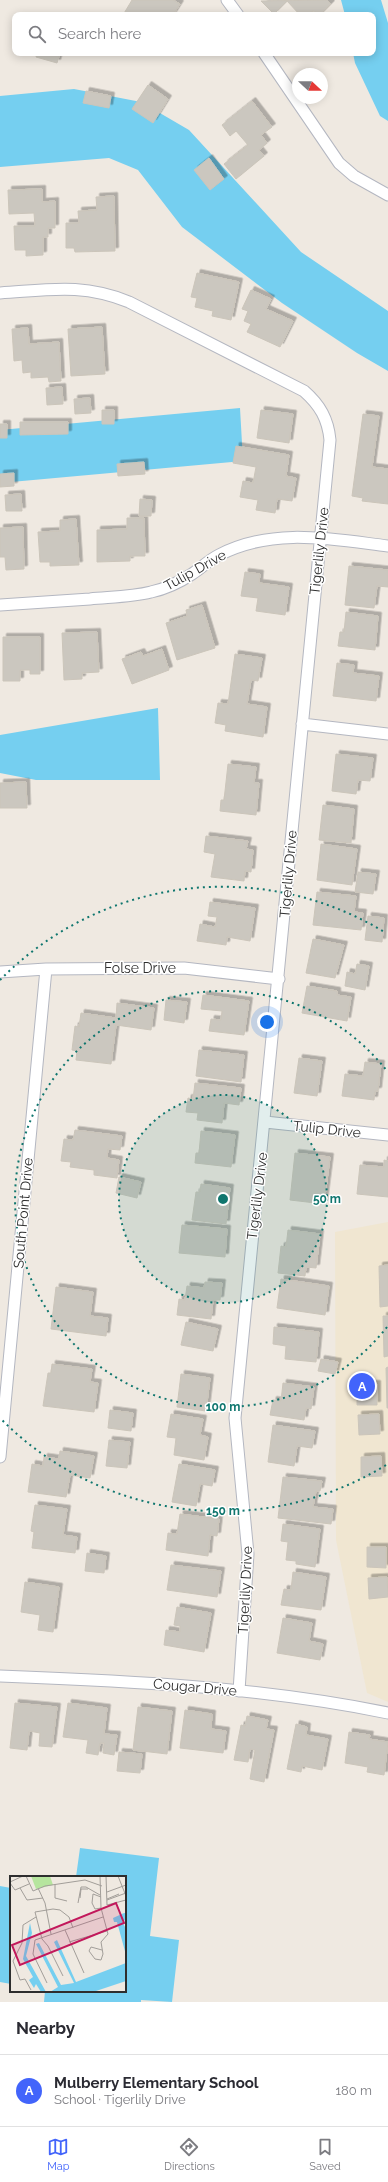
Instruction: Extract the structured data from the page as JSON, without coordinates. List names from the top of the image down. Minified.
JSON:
{"streets":{"street":["Tigerlily Drive","Tulip Drive","Folse Drive","South Point Drive","Cougar Drive"]},"crossings":[["Tigerlily Drive","Tulip Drive"],["Tigerlily Drive","Folse Drive"],["Tigerlily Drive","Cougar Drive"],["Folse Drive","South Point Drive"]],"north":"right","page":{"search":"Search here","pins":"A","heading":"Nearby","list":[{"mark":"A","name":"Mulberry Elementary School","note":"School · Tigerlily Drive","value":"180 m"}],"nav":["Map","Directions","Saved"]},"rings":["50 m","100 m","150 m"]}
